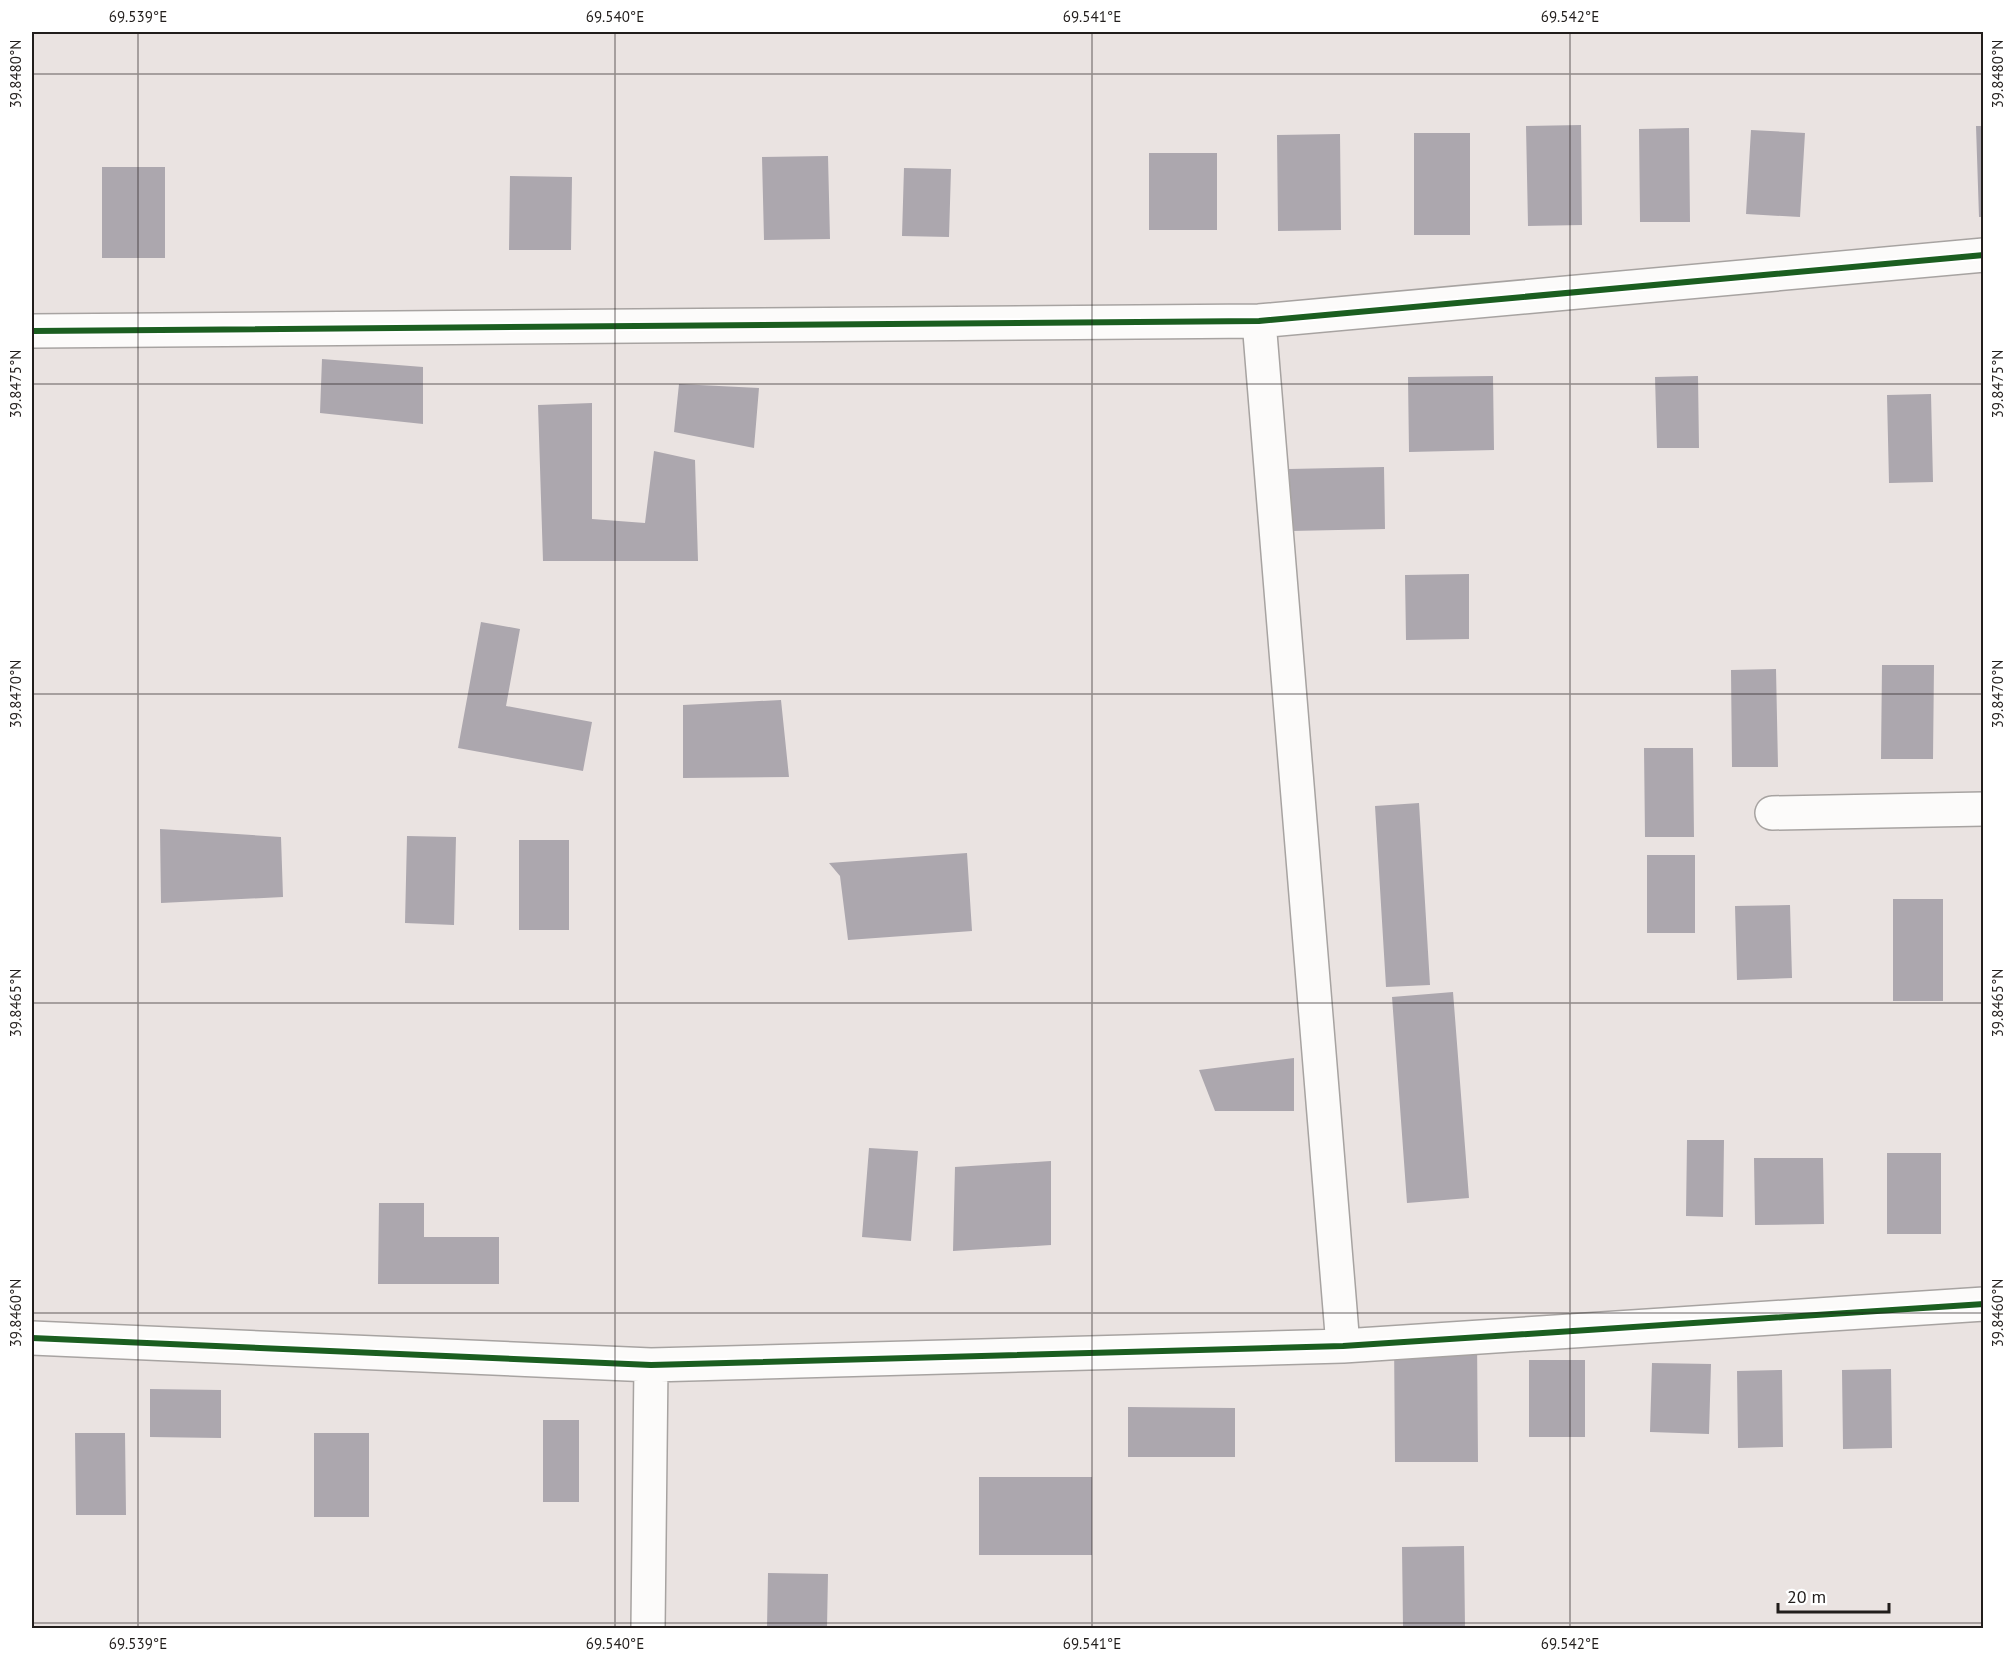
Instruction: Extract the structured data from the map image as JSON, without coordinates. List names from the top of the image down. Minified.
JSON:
{"scale_bar":"20 m","coordinates":["69.539°E","69.540°E","69.541°E","69.542°E","39.8480°N","39.8475°N","39.8470°N","39.8465°N","39.8460°N"]}
